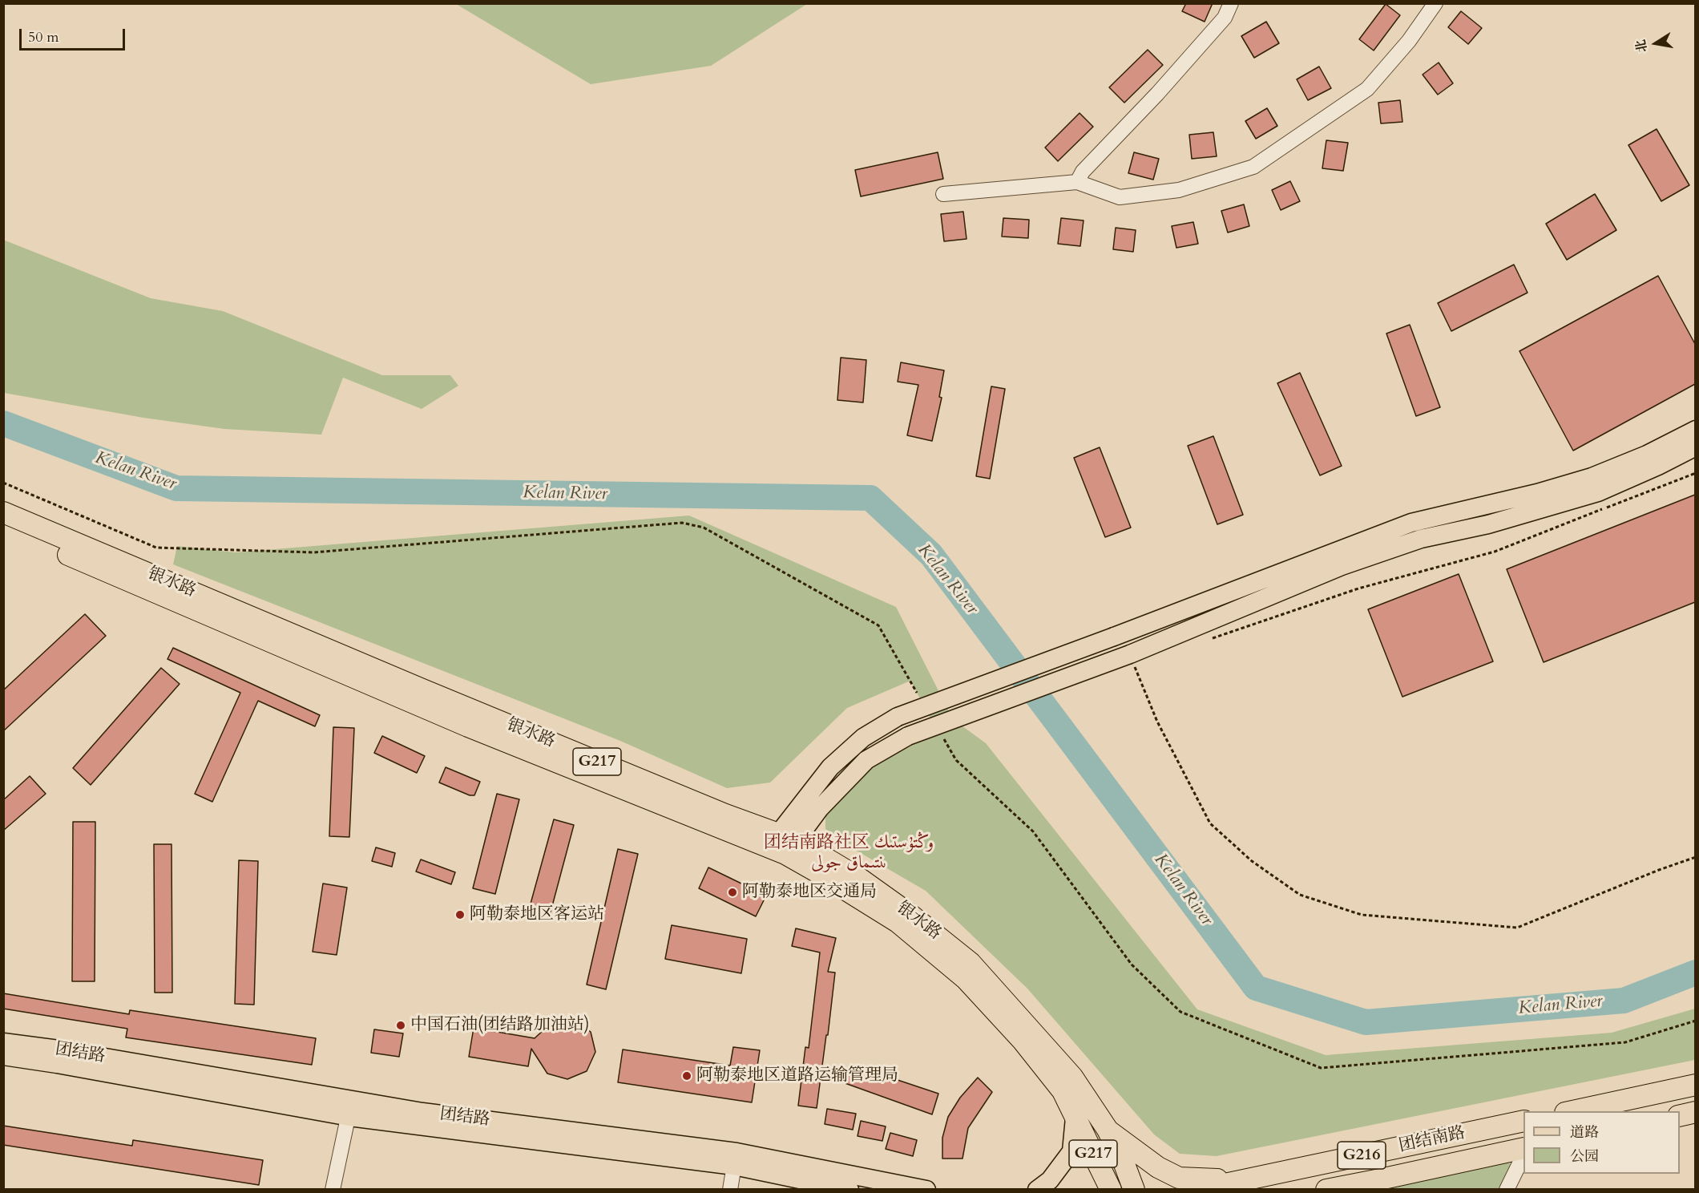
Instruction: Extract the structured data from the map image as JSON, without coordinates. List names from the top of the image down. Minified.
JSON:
{"streets":{"highway":["银水路","G217","团结南路","G216"],"main road":["团结路"]},"crossings":[["银水路","G217"]],"districts":["团结南路社区 وڭتۇستىك ىنتىماق جولى"],"water":["Kelan River"],"places":["阿勒泰地区交通局","阿勒泰地区客运站","中国石油(团结路加油站)","阿勒泰地区道路运输管理局"],"legend":["道路","公园"],"scale_bar":"50 m","north":"left"}
